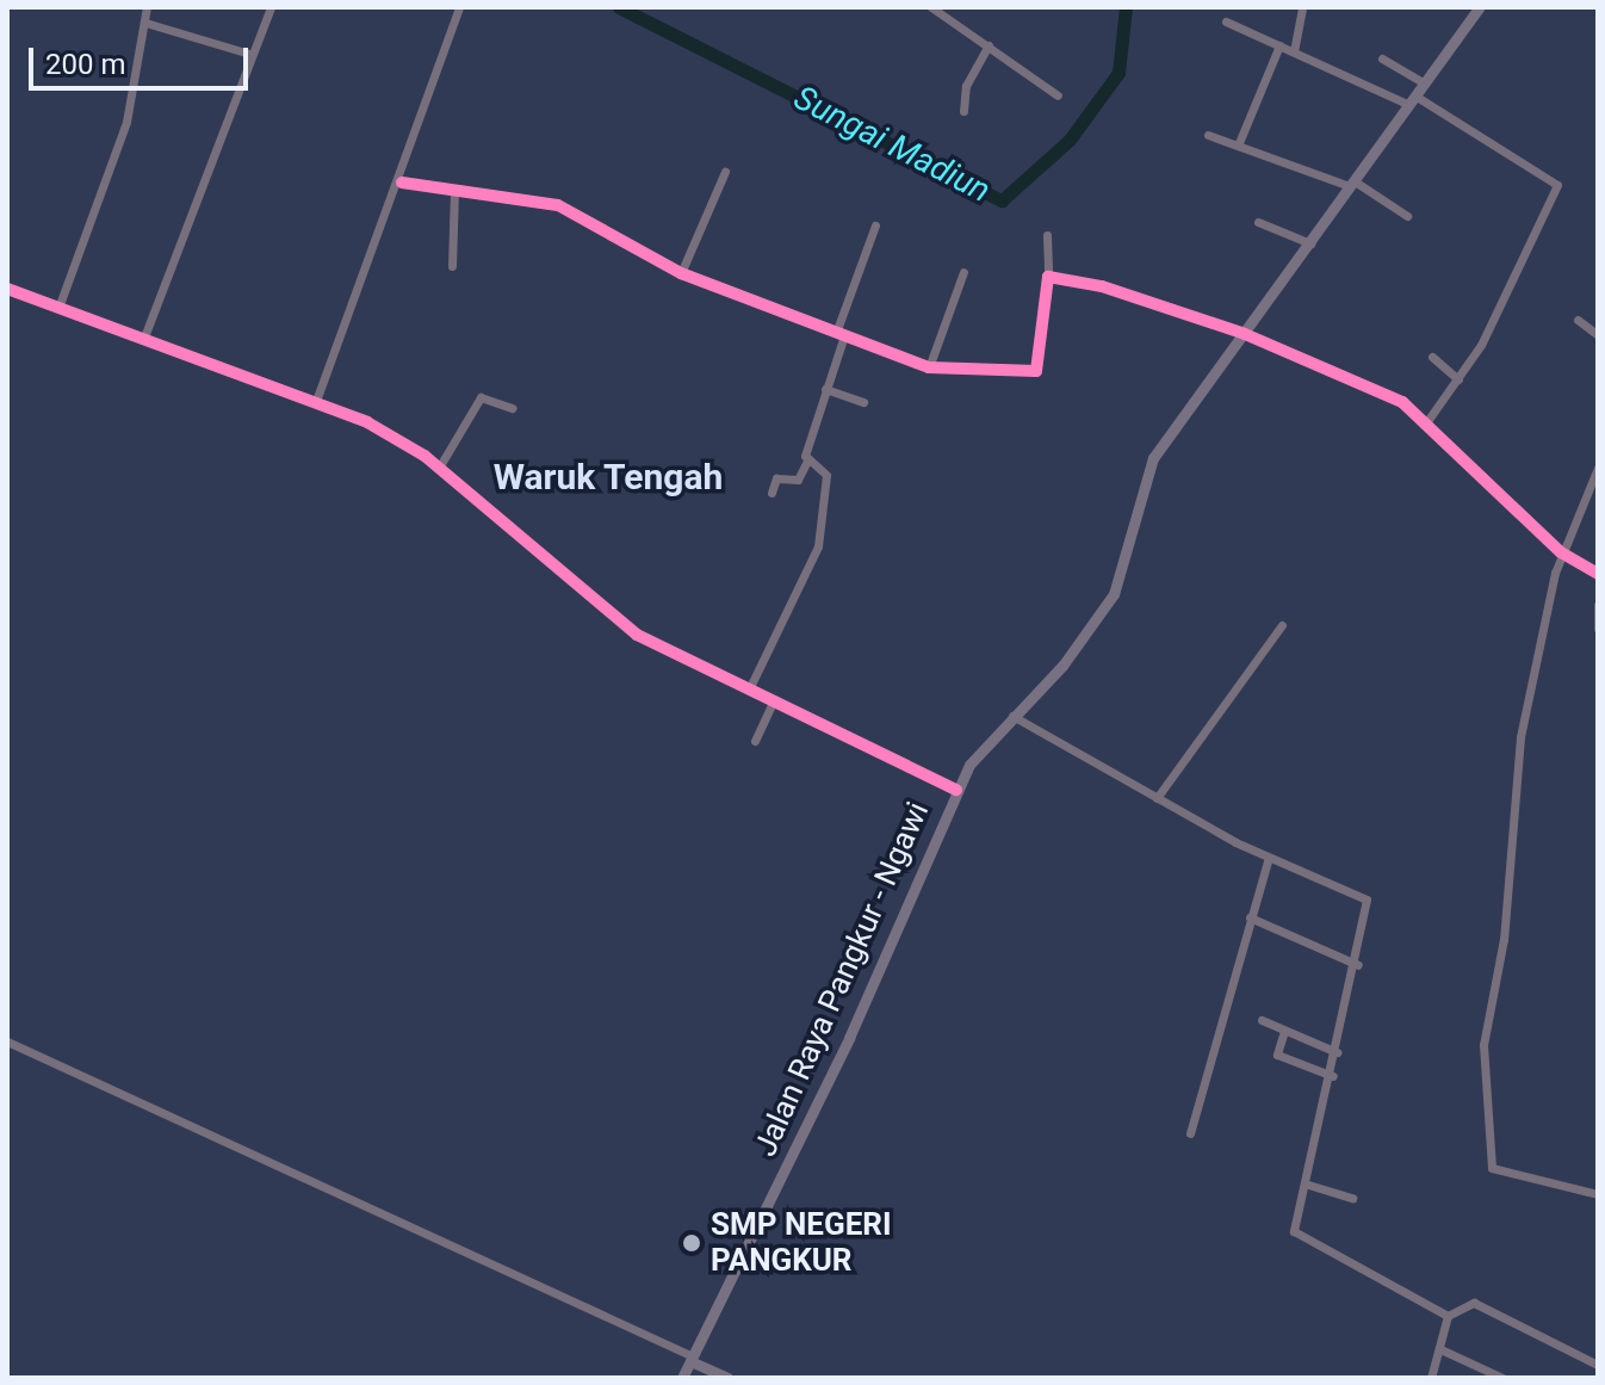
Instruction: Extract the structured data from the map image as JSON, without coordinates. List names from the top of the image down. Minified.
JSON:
{"streets":{"main road":["Jalan Raya Pangkur - Ngawi"]},"districts":["Waruk Tengah"],"water":["Sungai Madiun"],"places":["SMP NEGERI PANGKUR"],"scale_bar":"200 m"}
